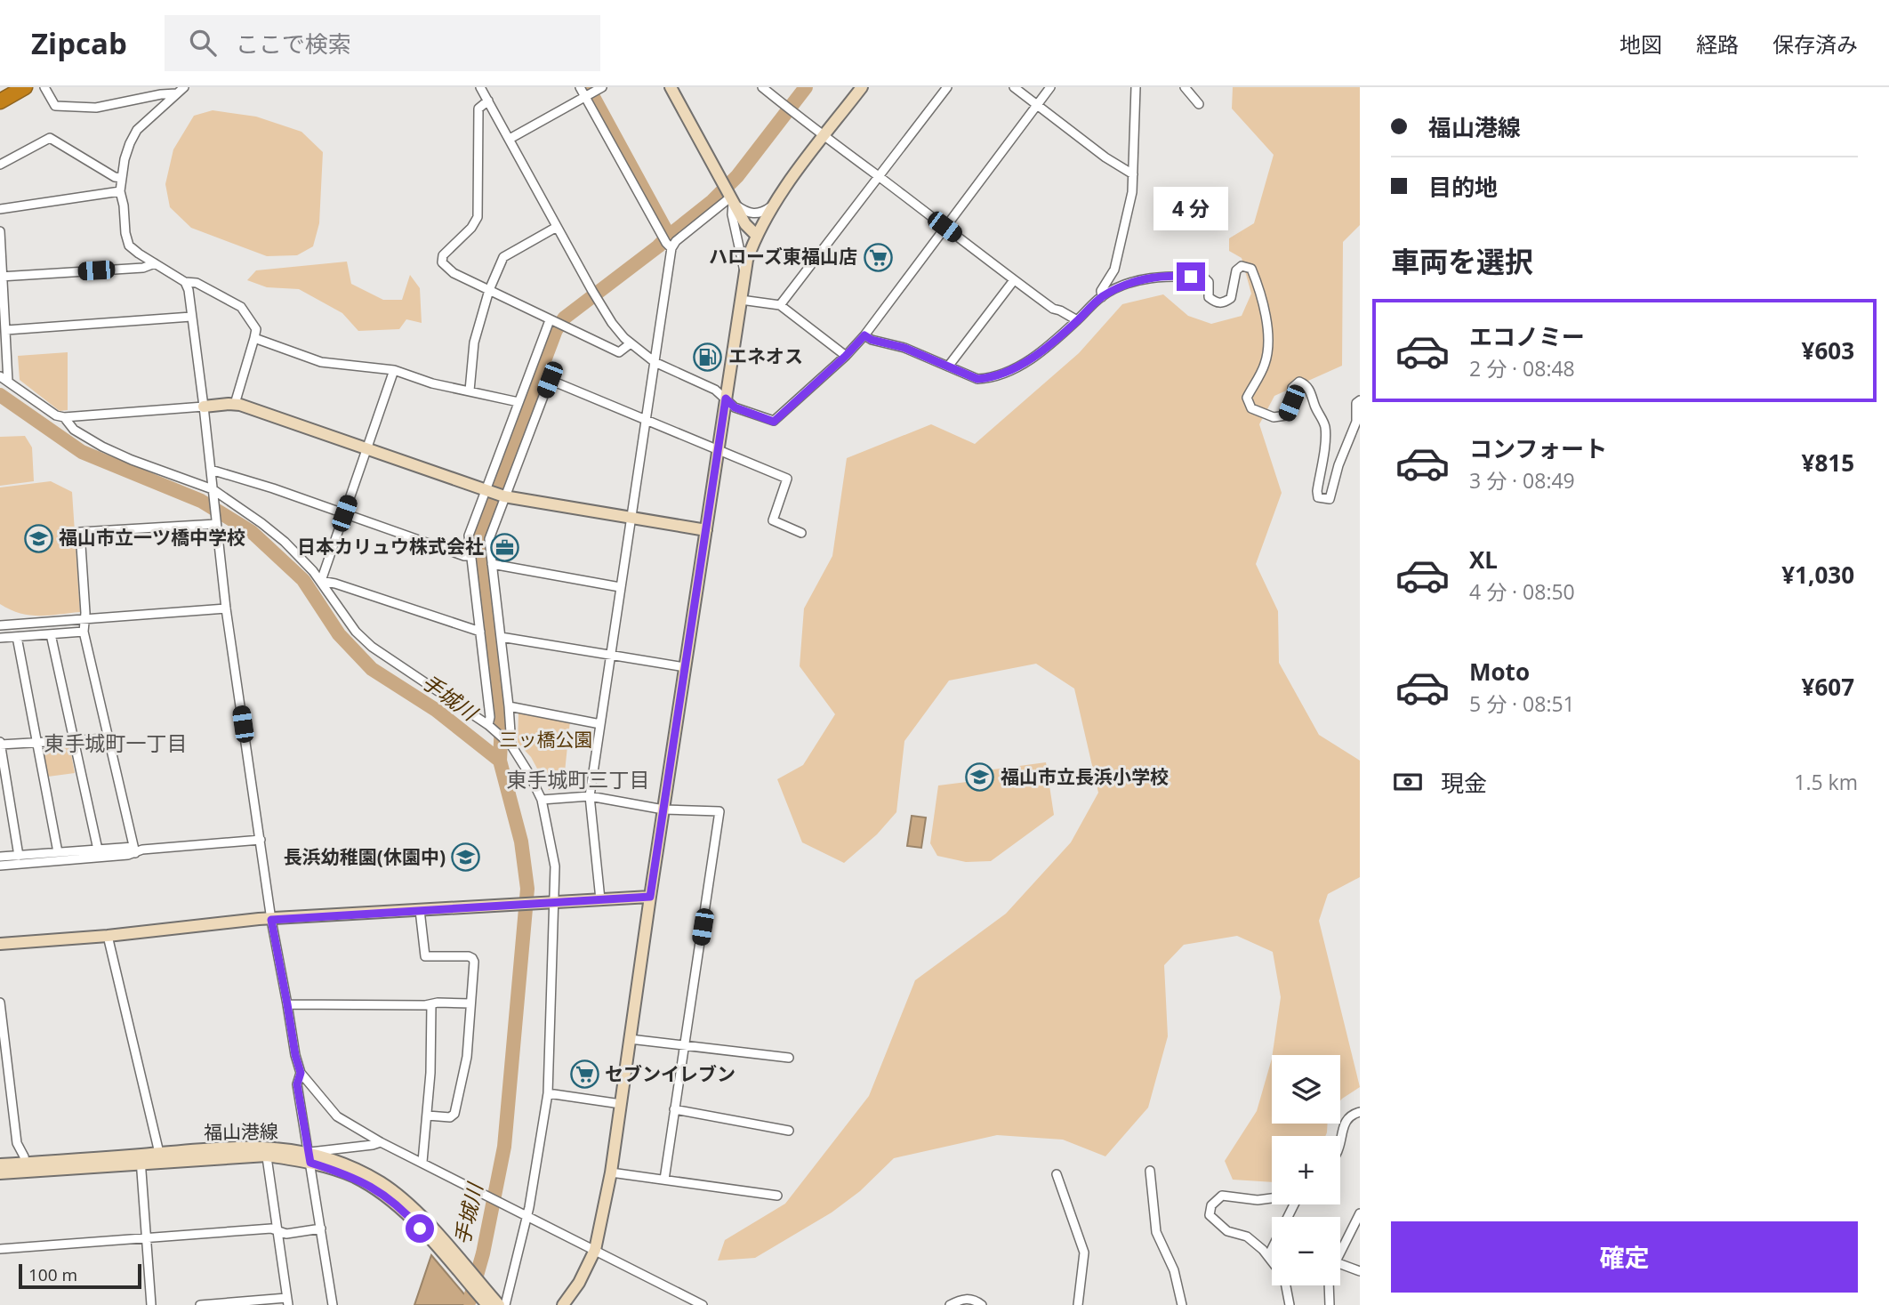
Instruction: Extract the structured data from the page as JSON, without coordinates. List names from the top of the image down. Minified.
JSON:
{"streets":{"street":["福山港線"]},"districts":["東手城町一丁目","東手城町三丁目"],"water":["手城川"],"parks":["三ッ橋公園"],"places":{"supermarket":["ハローズ東福山店","セブンイレブン"],"fuel station":["エネオス"],"school or university":["福山市立一ツ橋中学校","福山市立長浜小学校","長浜幼稚園(休園中)"],"office":["日本カリュウ株式会社"]},"scale_bar":"100 m","page":{"header":"Zipcab","search":"ここで検索","nav":["地図","経路","保存済み"],"banner":["福山港線","目的地"],"bubble":"4 分","heading":"車両を選択","list":[{"name":"エコノミー","note":"2 分 · 08:48","value":"¥603"},{"name":"コンフォート","note":"3 分 · 08:49","value":"¥815"},{"name":"XL","note":"4 分 · 08:50","value":"¥1,030"},{"name":"Moto","note":"5 分 · 08:51","value":"¥607"}],"pay":["現金","1.5 km"],"map_buttons":["+","−"],"buttons":"確定","scale":"100 m"}}
